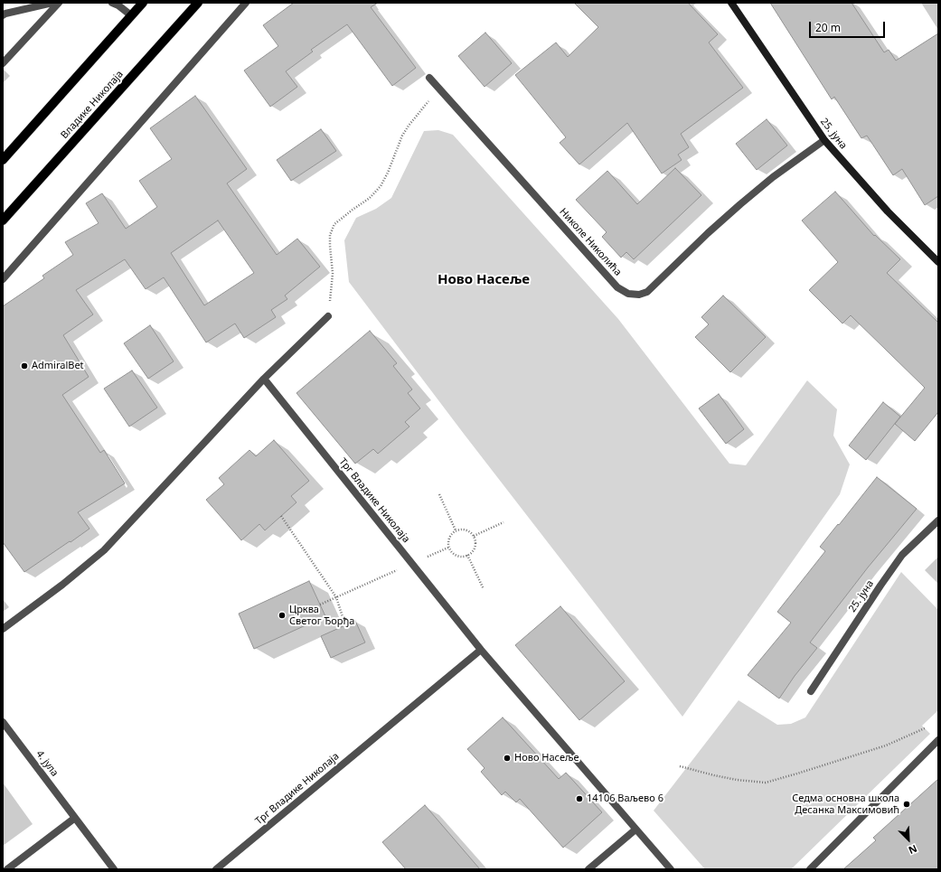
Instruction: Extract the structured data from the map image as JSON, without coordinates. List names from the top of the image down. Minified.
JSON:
{"streets":{"main road":["Владике Николаја"],"street":["25. јуна","Николе Николића","Трг Владике Николаја","4. јула"]},"crossings":[["25. јуна","Николе Николића"]],"districts":["Ново Насеље"],"places":["AdmiralBet","Црква Светог Ђорђа","Ново Насеље","14106 Ваљево 6","Седма основна школа Десанка Максимовић"],"scale_bar":"20 m","north":"bottom right"}
